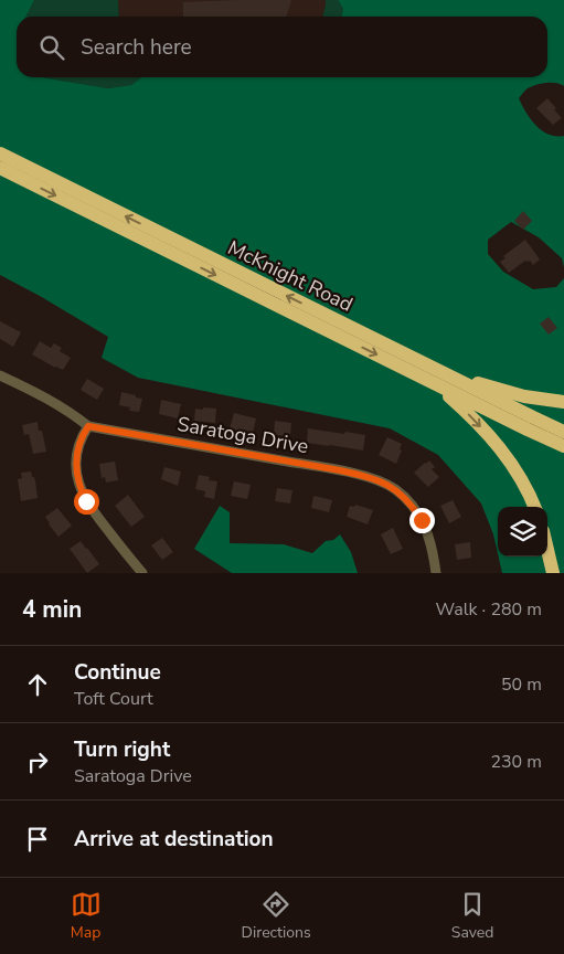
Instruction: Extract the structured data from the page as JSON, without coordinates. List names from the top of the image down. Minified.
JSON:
{"streets":{"highway":["McKnight Road"],"street":["Saratoga Drive"]},"page":{"search":"Search here","heading":["4 min","Walk · 280 m"],"list":[["Continue","Toft Court","50 m"],["Turn right","Saratoga Drive","230 m"],"Arrive at destination"],"nav":["Map","Directions","Saved"]}}
